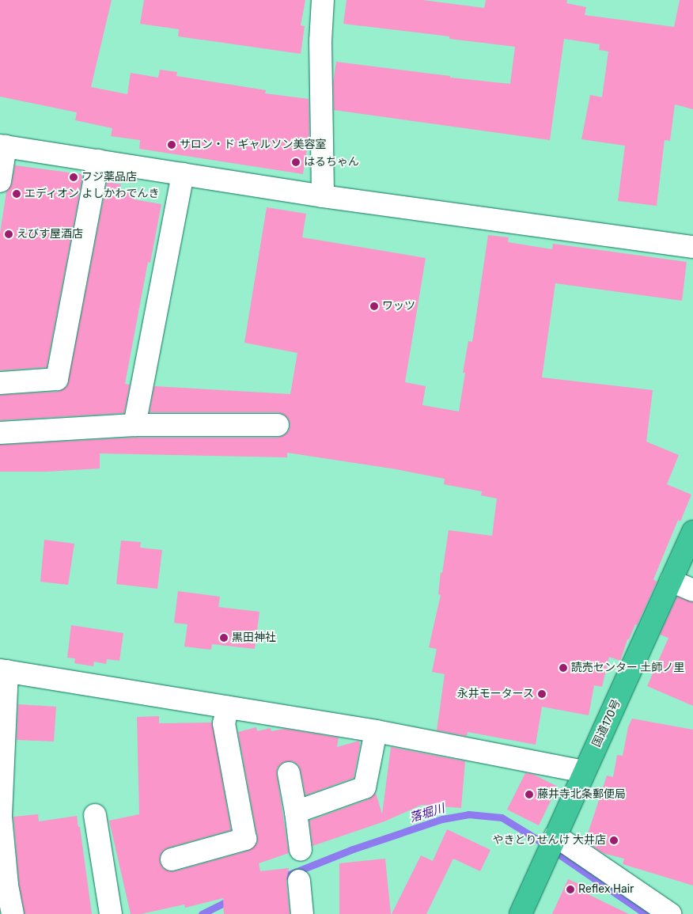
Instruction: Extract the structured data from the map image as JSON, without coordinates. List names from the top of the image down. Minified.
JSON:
{"streets":{"highway":["国道170号"]},"water":["落堀川"],"places":["サロン・ド ギャルソン美容室","はるちゃん","フジ薬品店","エディオン よしかわでんき","えびす屋酒店","ワッツ","黒田神社","読売センター 土師ノ里","永井モータース","藤井寺北条郵便局","やきとりせんけ 大井店","Reflex Hair"]}
